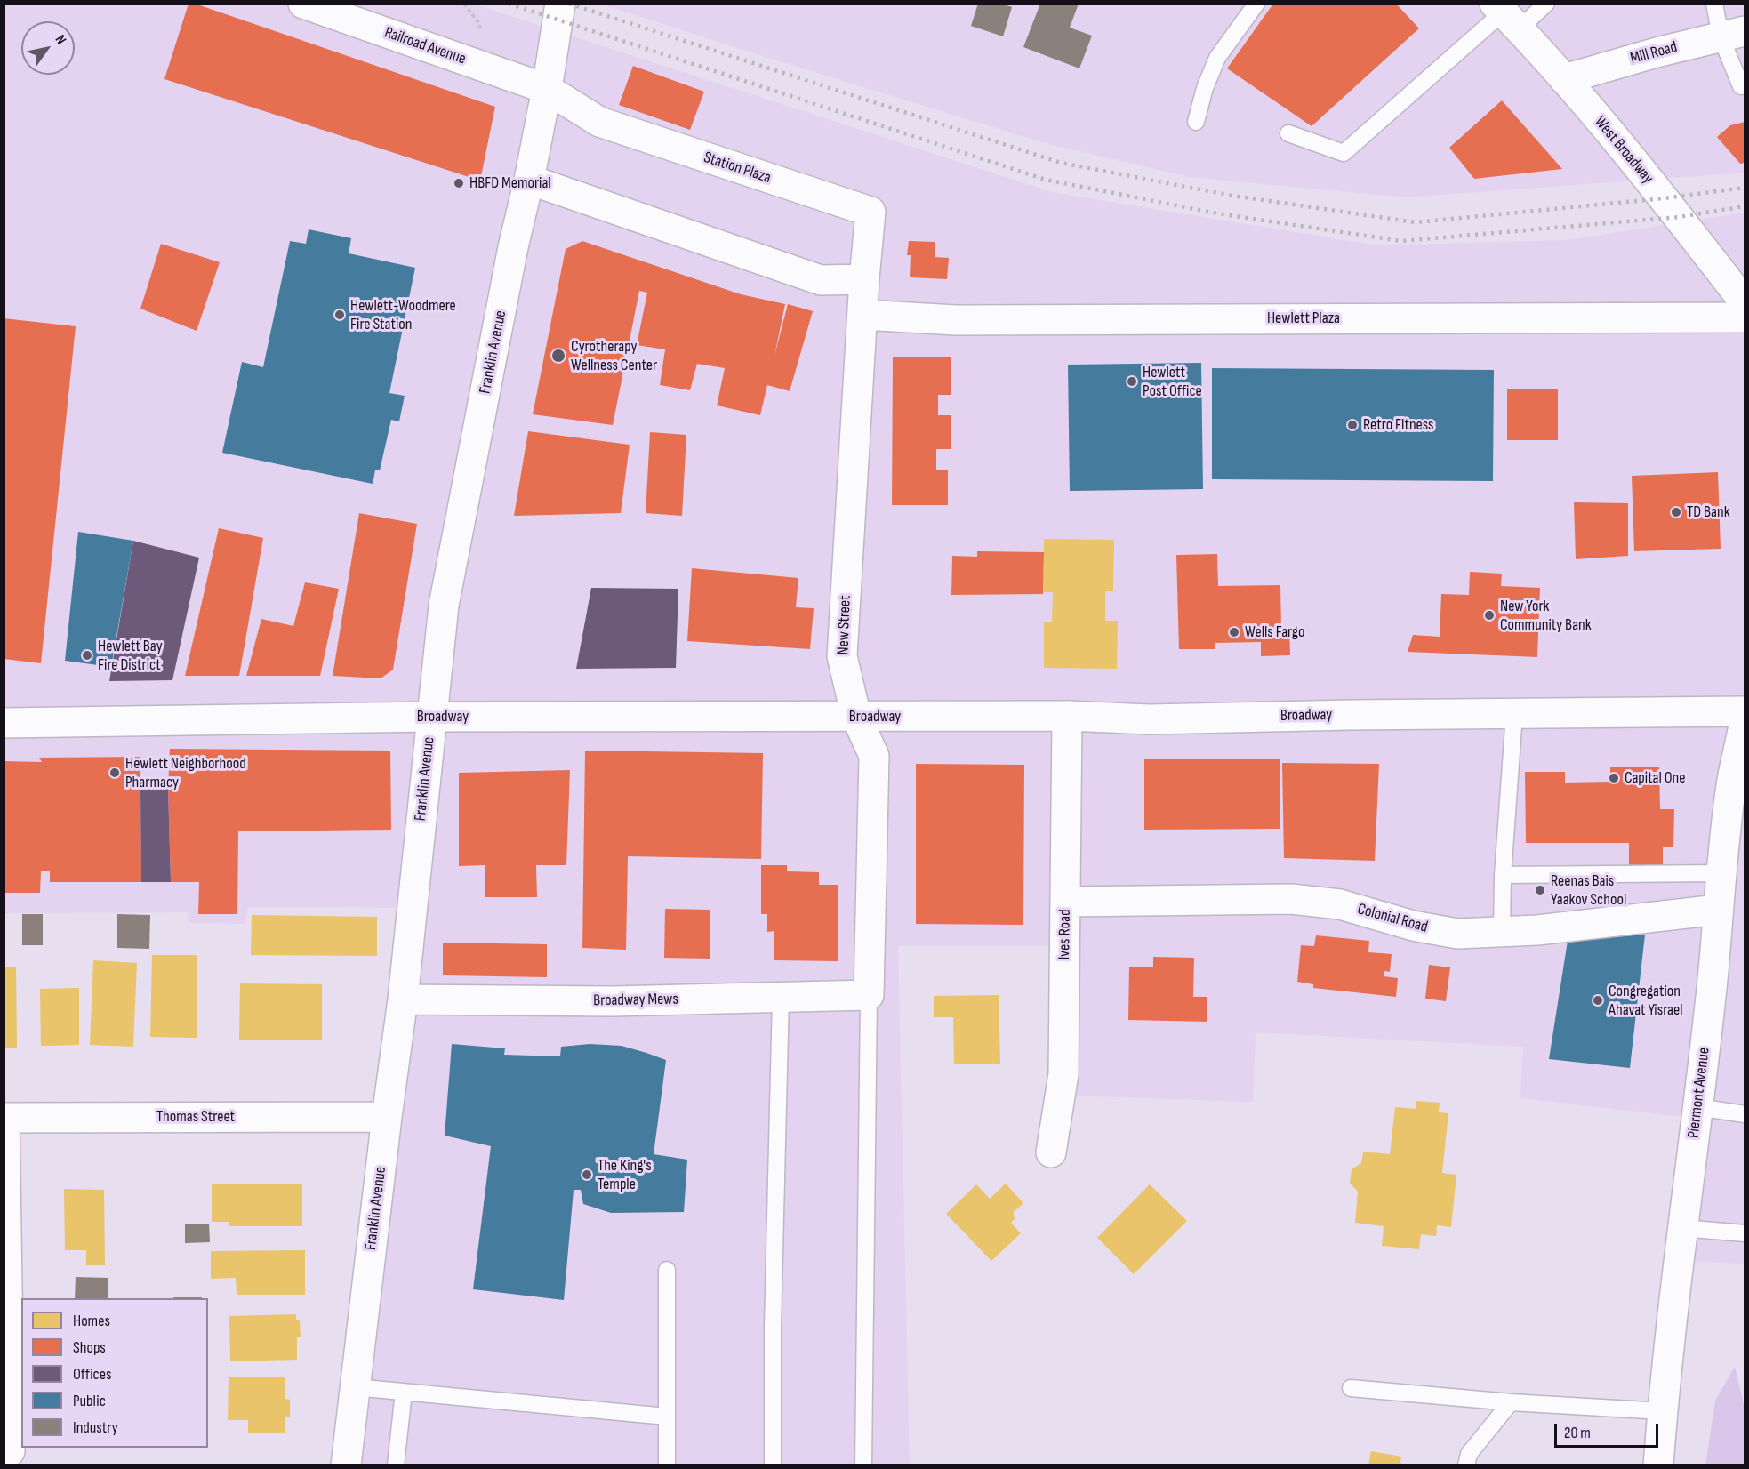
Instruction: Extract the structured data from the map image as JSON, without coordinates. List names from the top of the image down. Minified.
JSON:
{"streets":{"street":["Railroad Avenue","Mill Road","West Broadway","Station Plaza","Hewlett Plaza","Franklin Avenue","New Street","Broadway","Colonial Road","Ives Road","Broadway Mews","Piermont Avenue","Thomas Street"]},"crossings":[["Railroad Avenue","Station Plaza"],["Railroad Avenue","Franklin Avenue"],["Mill Road","West Broadway"],["Station Plaza","Hewlett Plaza"],["Station Plaza","Franklin Avenue"],["Station Plaza","New Street"],["Hewlett Plaza","New Street"],["Franklin Avenue","Broadway"],["Franklin Avenue","Broadway Mews"],["Franklin Avenue","Thomas Street"],["New Street","Broadway"],["New Street","Broadway Mews"],["Broadway","Ives Road"],["Colonial Road","Ives Road"],["Colonial Road","Piermont Avenue"]],"places":["HBFD Memorial","Hewlett-Woodmere Fire Station","Cyrotherapy Wellness Center","Hewlett Post Office","Retro Fitness","TD Bank","New York Community Bank","Wells Fargo","Hewlett Bay Fire District","Hewlett Neighborhood Pharmacy","Capital One","Reenas Bais Yaakov School","Congregation Ahavat Yisrael","The King's Temple"],"legend":["Homes","Shops","Offices","Public","Industry"],"scale_bar":"20 m","north":"top right"}
